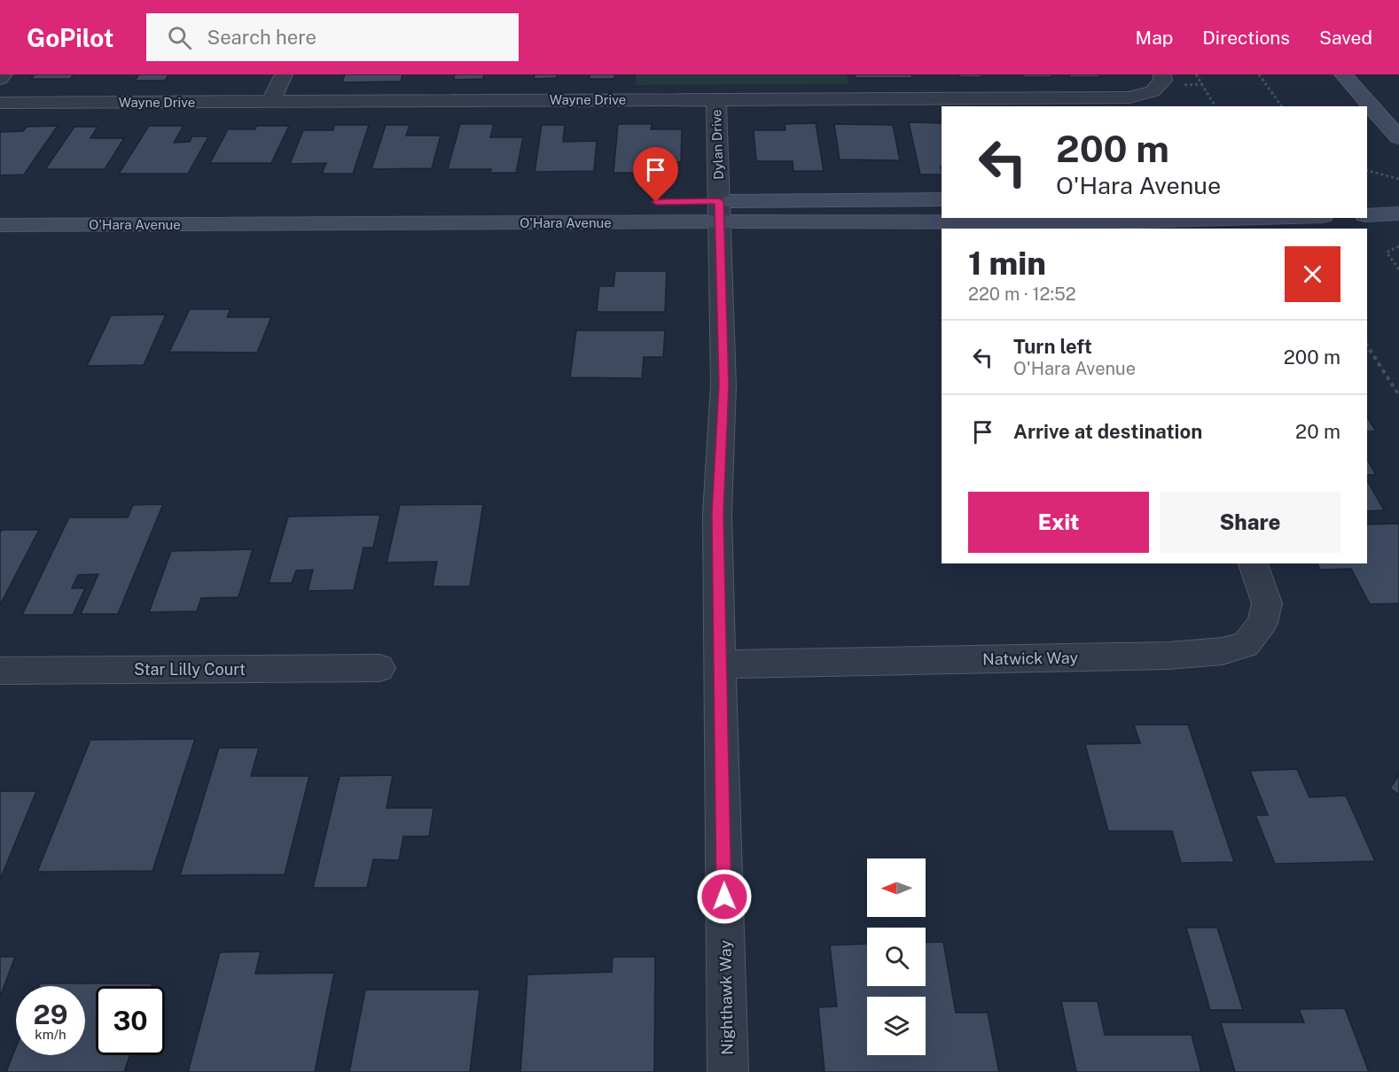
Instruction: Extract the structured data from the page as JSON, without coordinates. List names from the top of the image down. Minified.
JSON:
{"streets":{"street":["Wayne Drive","Dylan Drive","O'Hara Avenue","Natwick Way","Star Lilly Court","Nighthawk Way"]},"crossings":[["Wayne Drive","Dylan Drive"],["Dylan Drive","O'Hara Avenue"],["Dylan Drive","Nighthawk Way"],["O'Hara Avenue","Nighthawk Way"],["Natwick Way","Nighthawk Way"]],"north":"left","page":{"header":"GoPilot","search":"Search here","nav":["Map","Directions","Saved"],"turn":["200 m","O'Hara Avenue"],"heading":["1 min","220 m · 12:52"],"list":[{"name":"Turn left","note":"O'Hara Avenue","value":"200 m"},{"name":"Arrive at destination","value":"20 m"}],"buttons":["Exit","Share"],"speed":"29 km/h","limit":"30"}}
